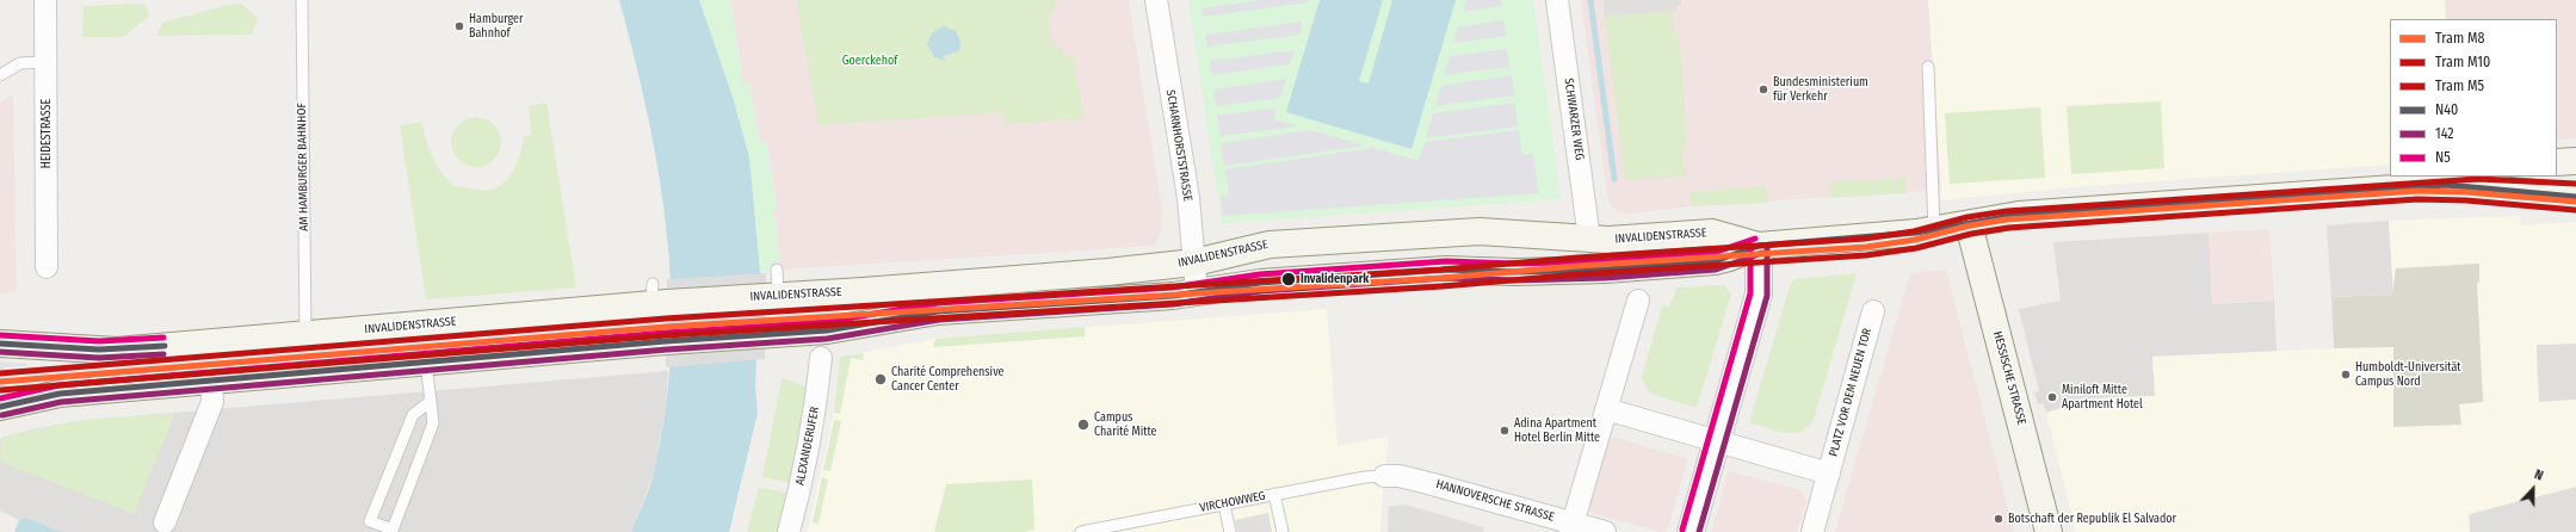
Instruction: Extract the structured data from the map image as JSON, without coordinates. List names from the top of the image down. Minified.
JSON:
{"streets":{"main road":["INVALIDENSTRASSE","HESSISCHE STRASSE"],"street":["SCHWARZER WEG","HEIDESTRASSE","SCHARNHORSTSTRASSE","PLATZ VOR DEM NEUEN TOR","ALEXANDERUFER","HANNOVERSCHE STRASSE"],"lane":["AM HAMBURGER BAHNHOF","VIRCHOWWEG"]},"crossings":[["SCHWARZER WEG","INVALIDENSTRASSE"],["SCHARNHORSTSTRASSE","INVALIDENSTRASSE"],["AM HAMBURGER BAHNHOF","INVALIDENSTRASSE"],["INVALIDENSTRASSE","HESSISCHE STRASSE"],["HANNOVERSCHE STRASSE","VIRCHOWWEG"]],"parks":["Goerckehof"],"places":["Hamburger Bahnhof","Bundesministerium für Verkehr","Invalidenpark","Humboldt-Universität Campus Nord","Charité Comprehensive Cancer Center","Miniloft Mitte Apartment Hotel","Campus Charité Mitte","Adina Apartment Hotel Berlin Mitte","Botschaft der Republik El Salvador"],"lines":["tram line M5","transit line N40","tram line M8","tram line M10","transit line N5","transit line 142"],"legend":["Tram M8","Tram M10","Tram M5","N40","142","N5"],"north":"top"}
